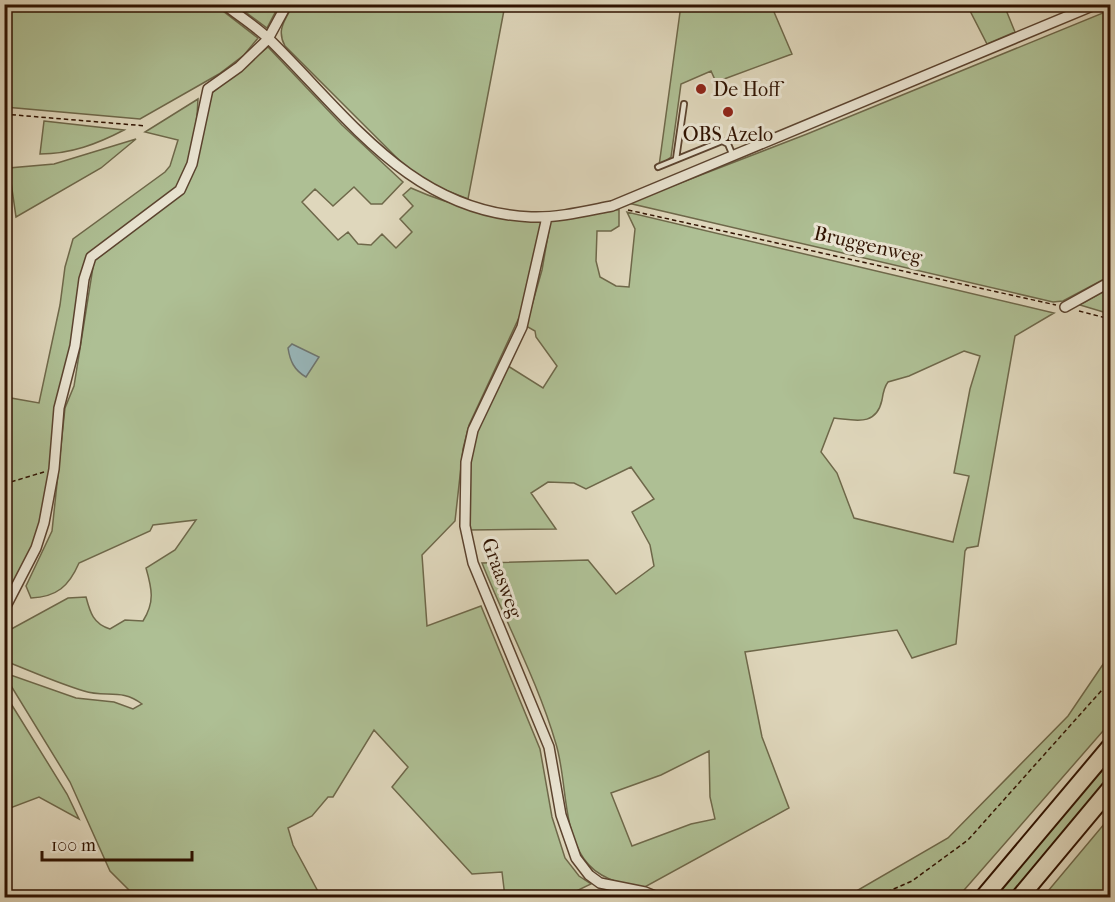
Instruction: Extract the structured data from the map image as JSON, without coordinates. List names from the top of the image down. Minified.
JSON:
{"streets":{"street":["Graasweg"],"path":["Bruggenweg"]},"places":["De Hoff","OBS Azelo"],"scale_bar":"100 m"}
